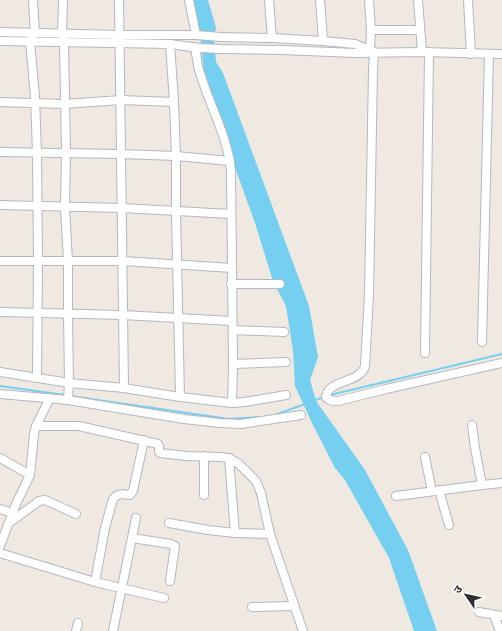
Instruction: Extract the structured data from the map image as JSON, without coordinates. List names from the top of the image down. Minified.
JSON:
{"north":"top left"}
